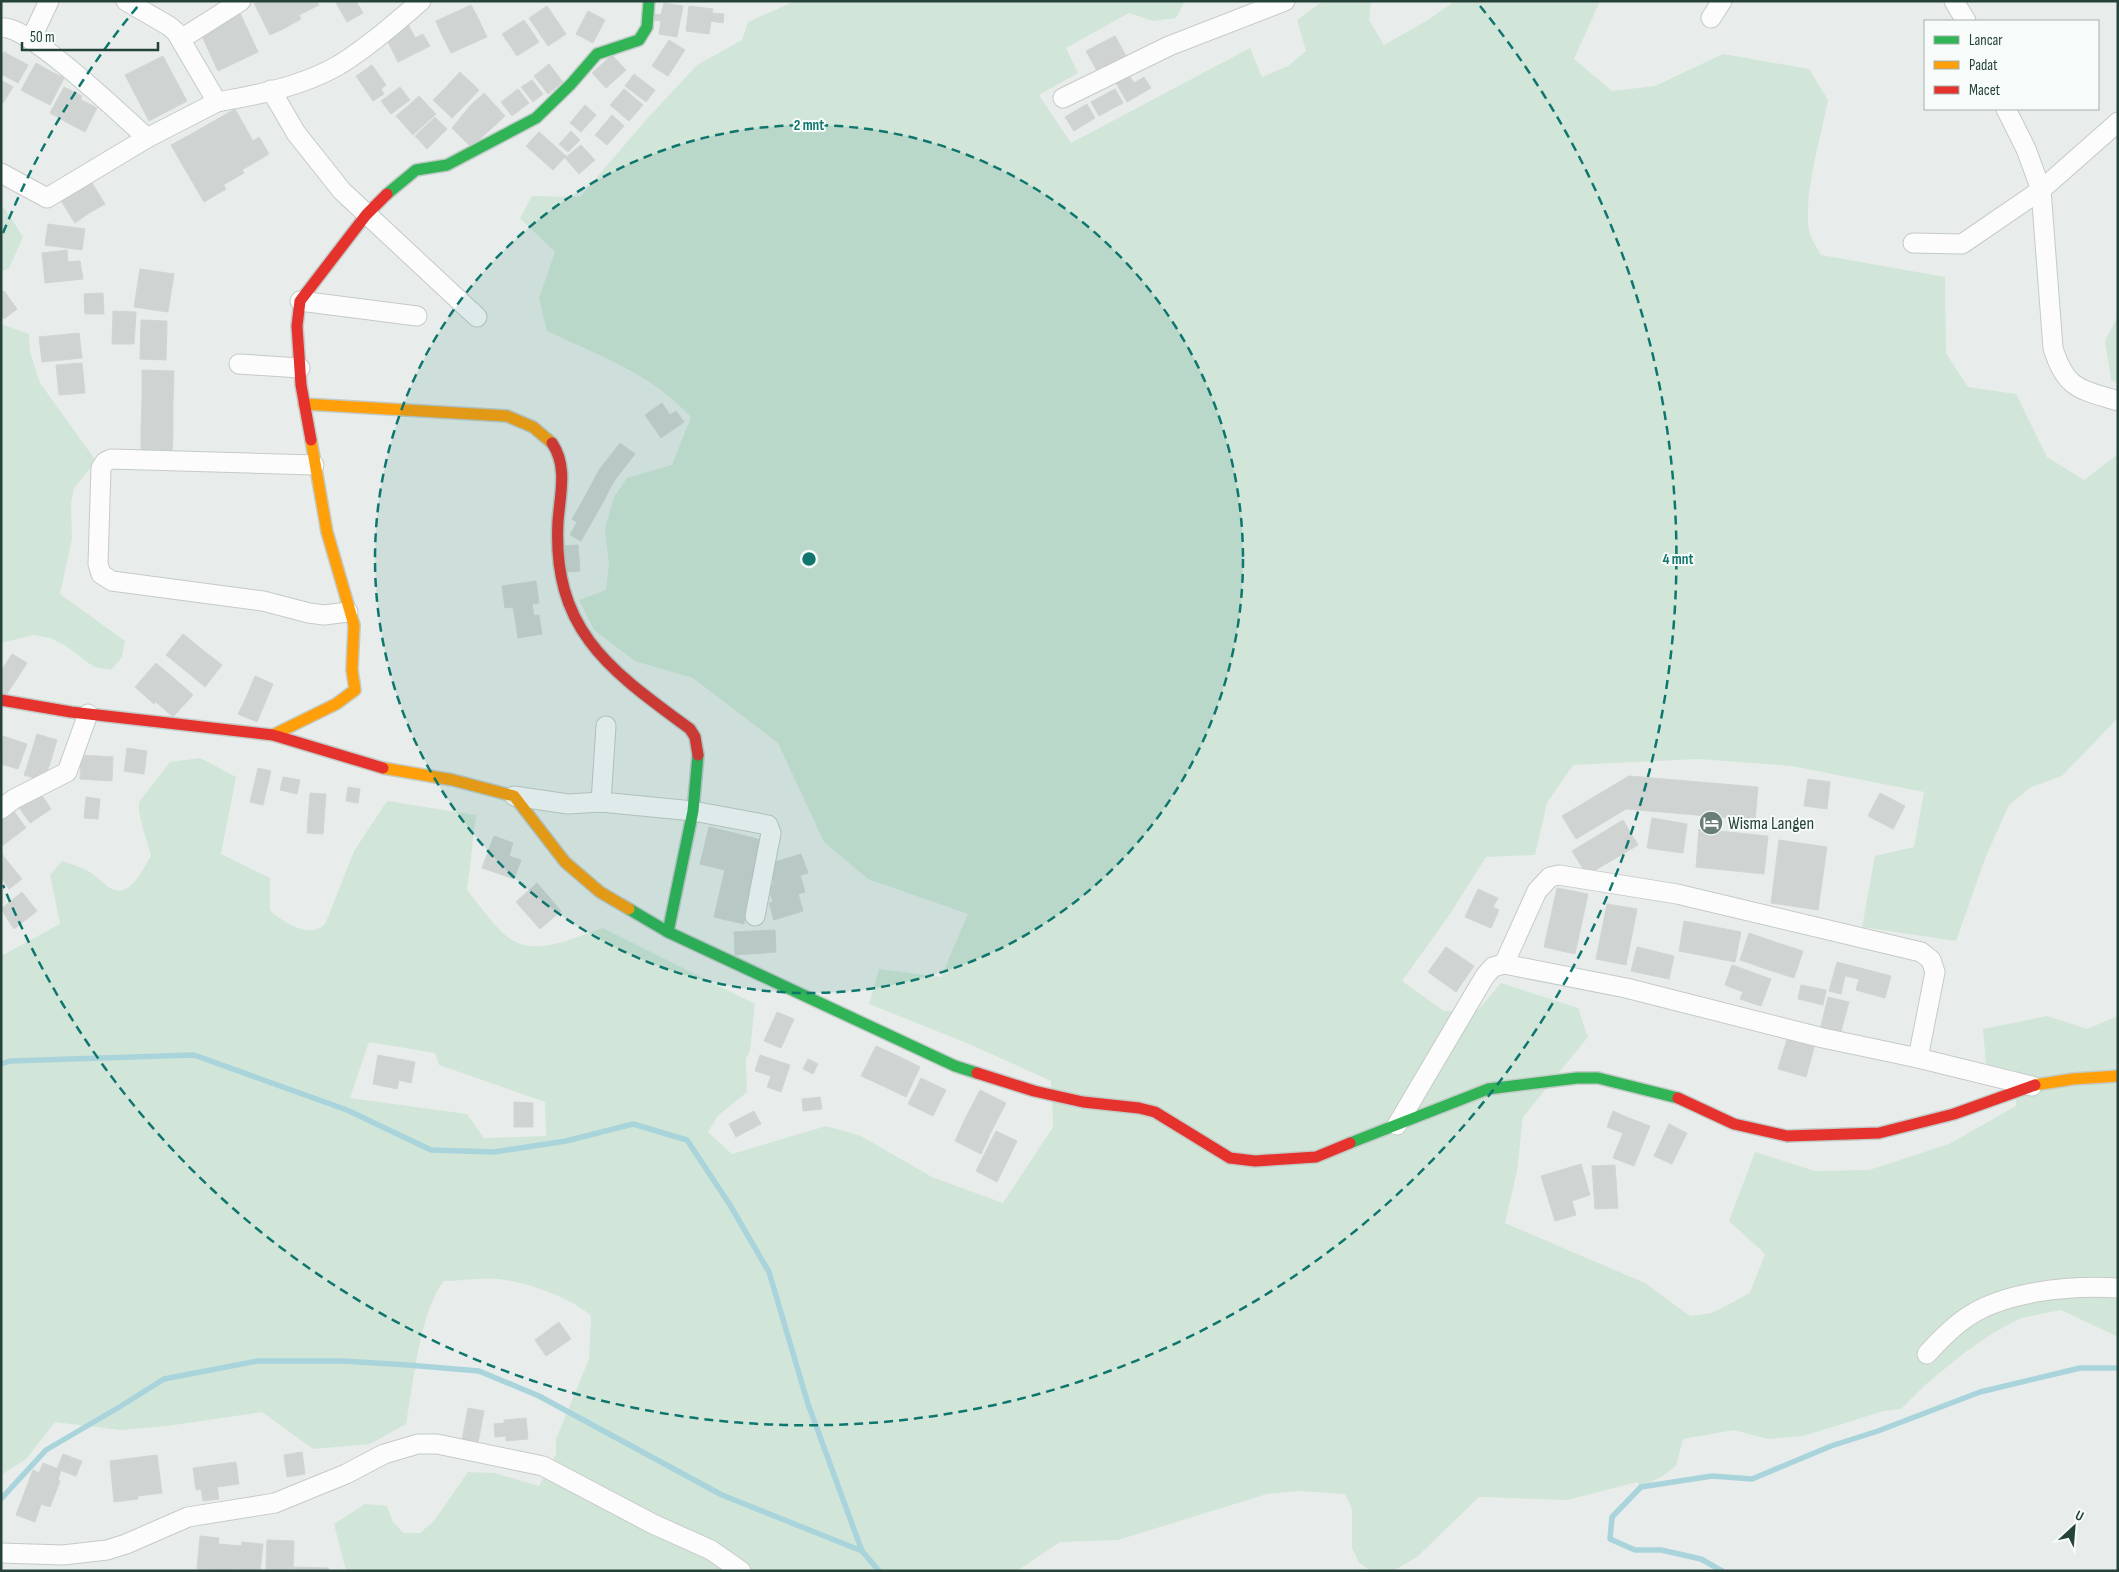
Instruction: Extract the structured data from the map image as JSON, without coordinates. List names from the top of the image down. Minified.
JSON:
{"places":{"hotel":["Wisma Langen"]},"legend":["Lancar","Padat","Macet"],"scale_bar":"50 m","north":"top right","rings":["2 mnt","4 mnt"]}
